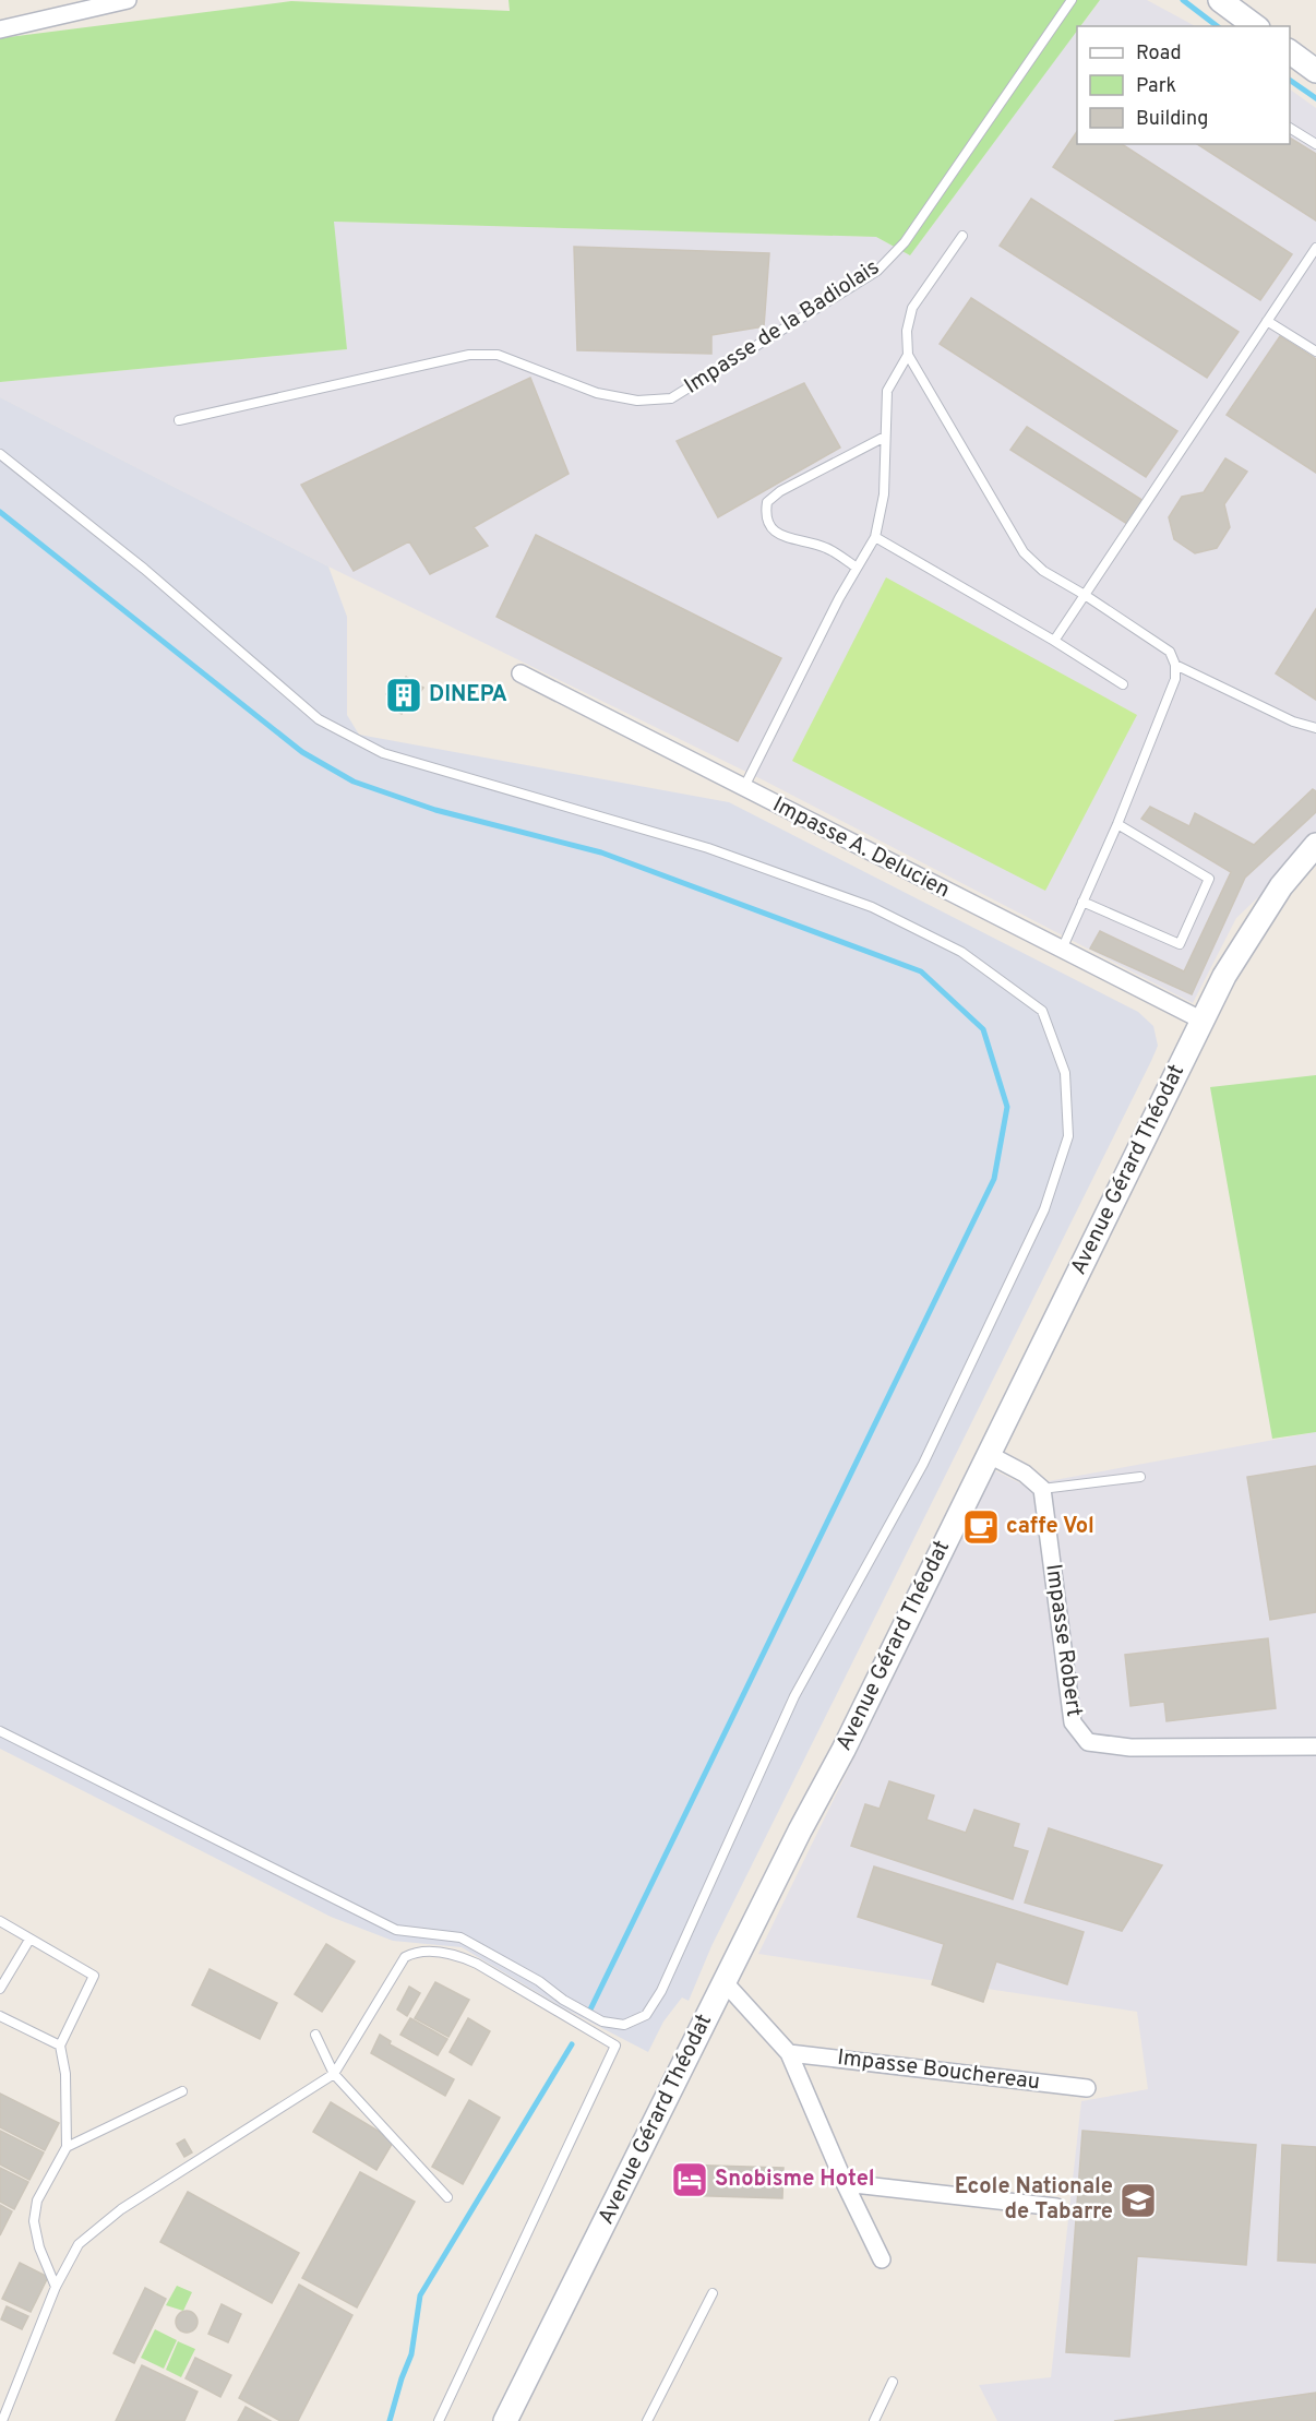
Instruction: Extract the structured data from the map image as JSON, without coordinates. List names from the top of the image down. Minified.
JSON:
{"streets":{"street":["Impasse A. Delucien","Avenue Gérard Théodat","Impasse Robert","Impasse Bouchereau"],"lane":["Impasse de la Badiolais"]},"crossings":[["Impasse A. Delucien","Avenue Gérard Théodat"]],"places":{"building":["DINEPA"],"cafe":["caffe Vol"],"hotel":["Snobisme Hotel"],"school or university":["Ecole Nationale de Tabarre"]},"legend":["Road","Park","Building"]}
